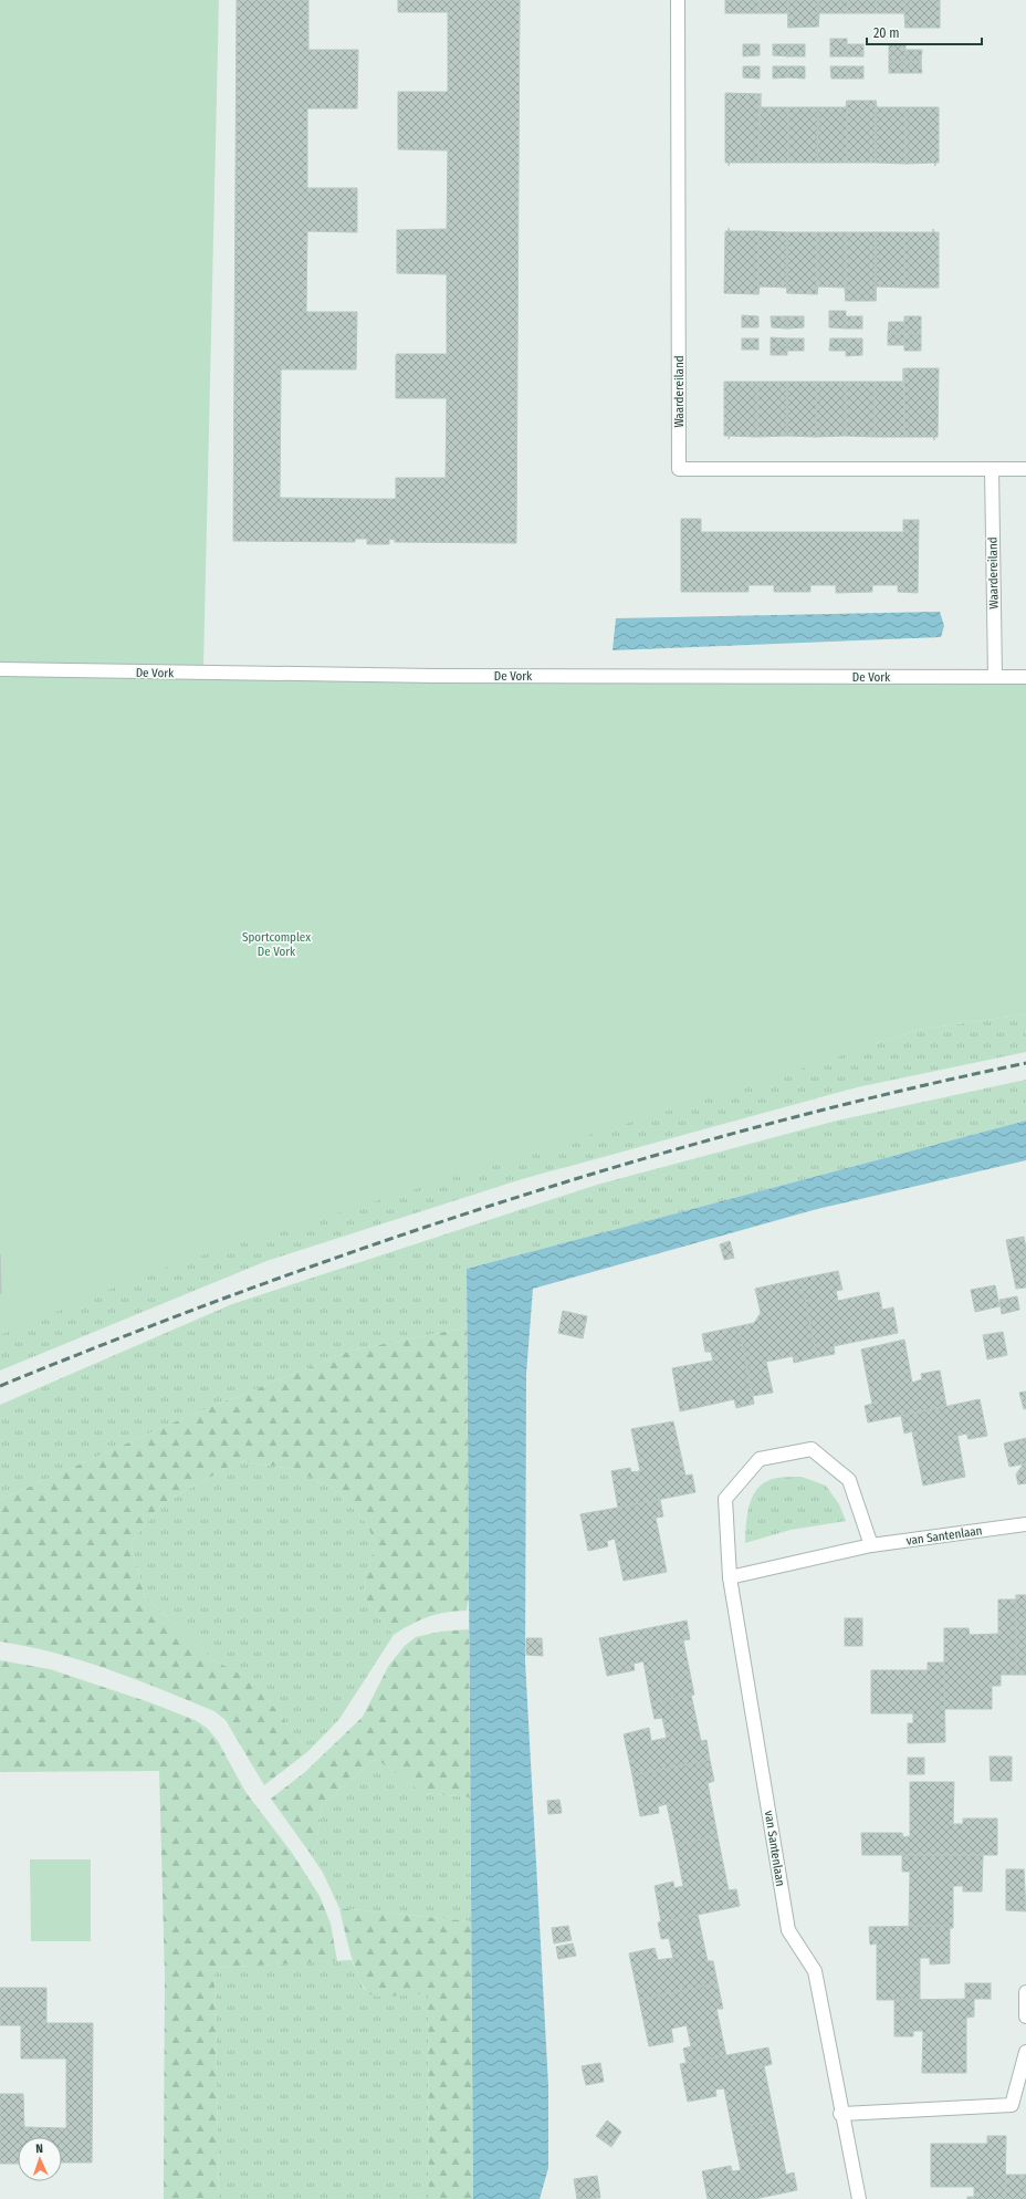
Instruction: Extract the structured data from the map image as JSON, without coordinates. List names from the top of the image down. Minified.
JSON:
{"streets":{"street":["Waardereiland","De Vork","van Santenlaan"]},"crossings":[["Waardereiland","De Vork"]],"parks":["Sportcomplex De Vork"],"scale_bar":"20 m","north":"top"}
